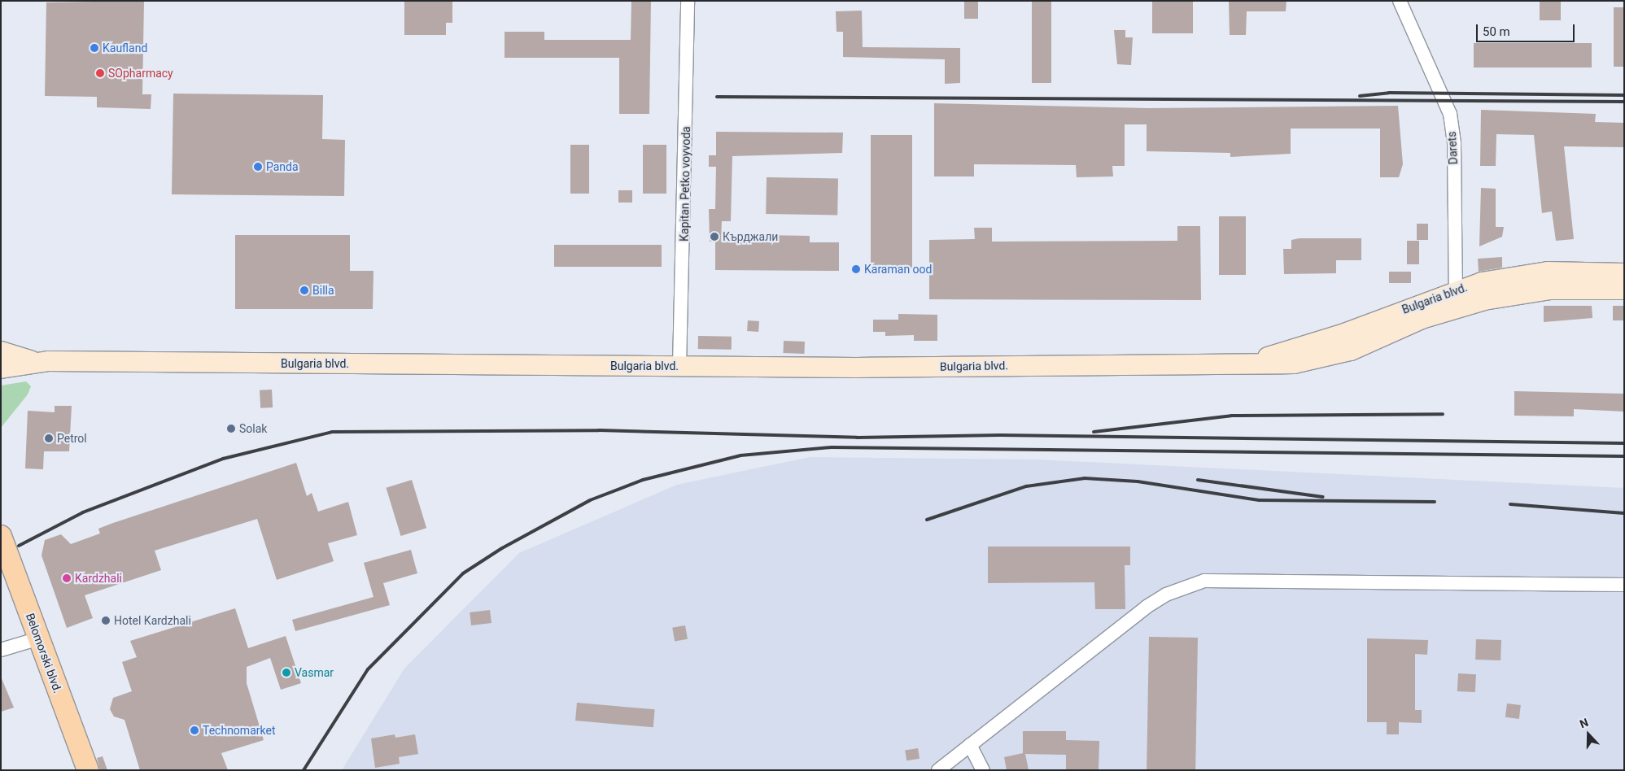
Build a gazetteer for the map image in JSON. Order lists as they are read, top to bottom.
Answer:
{
  "streets": {
    "main road": ["Belomorski blvd."],
    "street": ["Darets", "Kapitan Petko voyvoda", "Bulgaria blvd."]
  },
  "crossings": [
    ["Darets", "Bulgaria blvd."],
    ["Kapitan Petko voyvoda", "Bulgaria blvd."]
  ],
  "places": [
    "Kaufland",
    "SOpharmacy",
    "Panda",
    "Кърджали",
    "Karaman ood",
    "Billa",
    "Solak",
    "Petrol",
    "Kardzhali",
    "Hotel Kardzhali",
    "Vasmar",
    "Technomarket"
  ],
  "scale_bar": "50 m",
  "north": "top"
}
